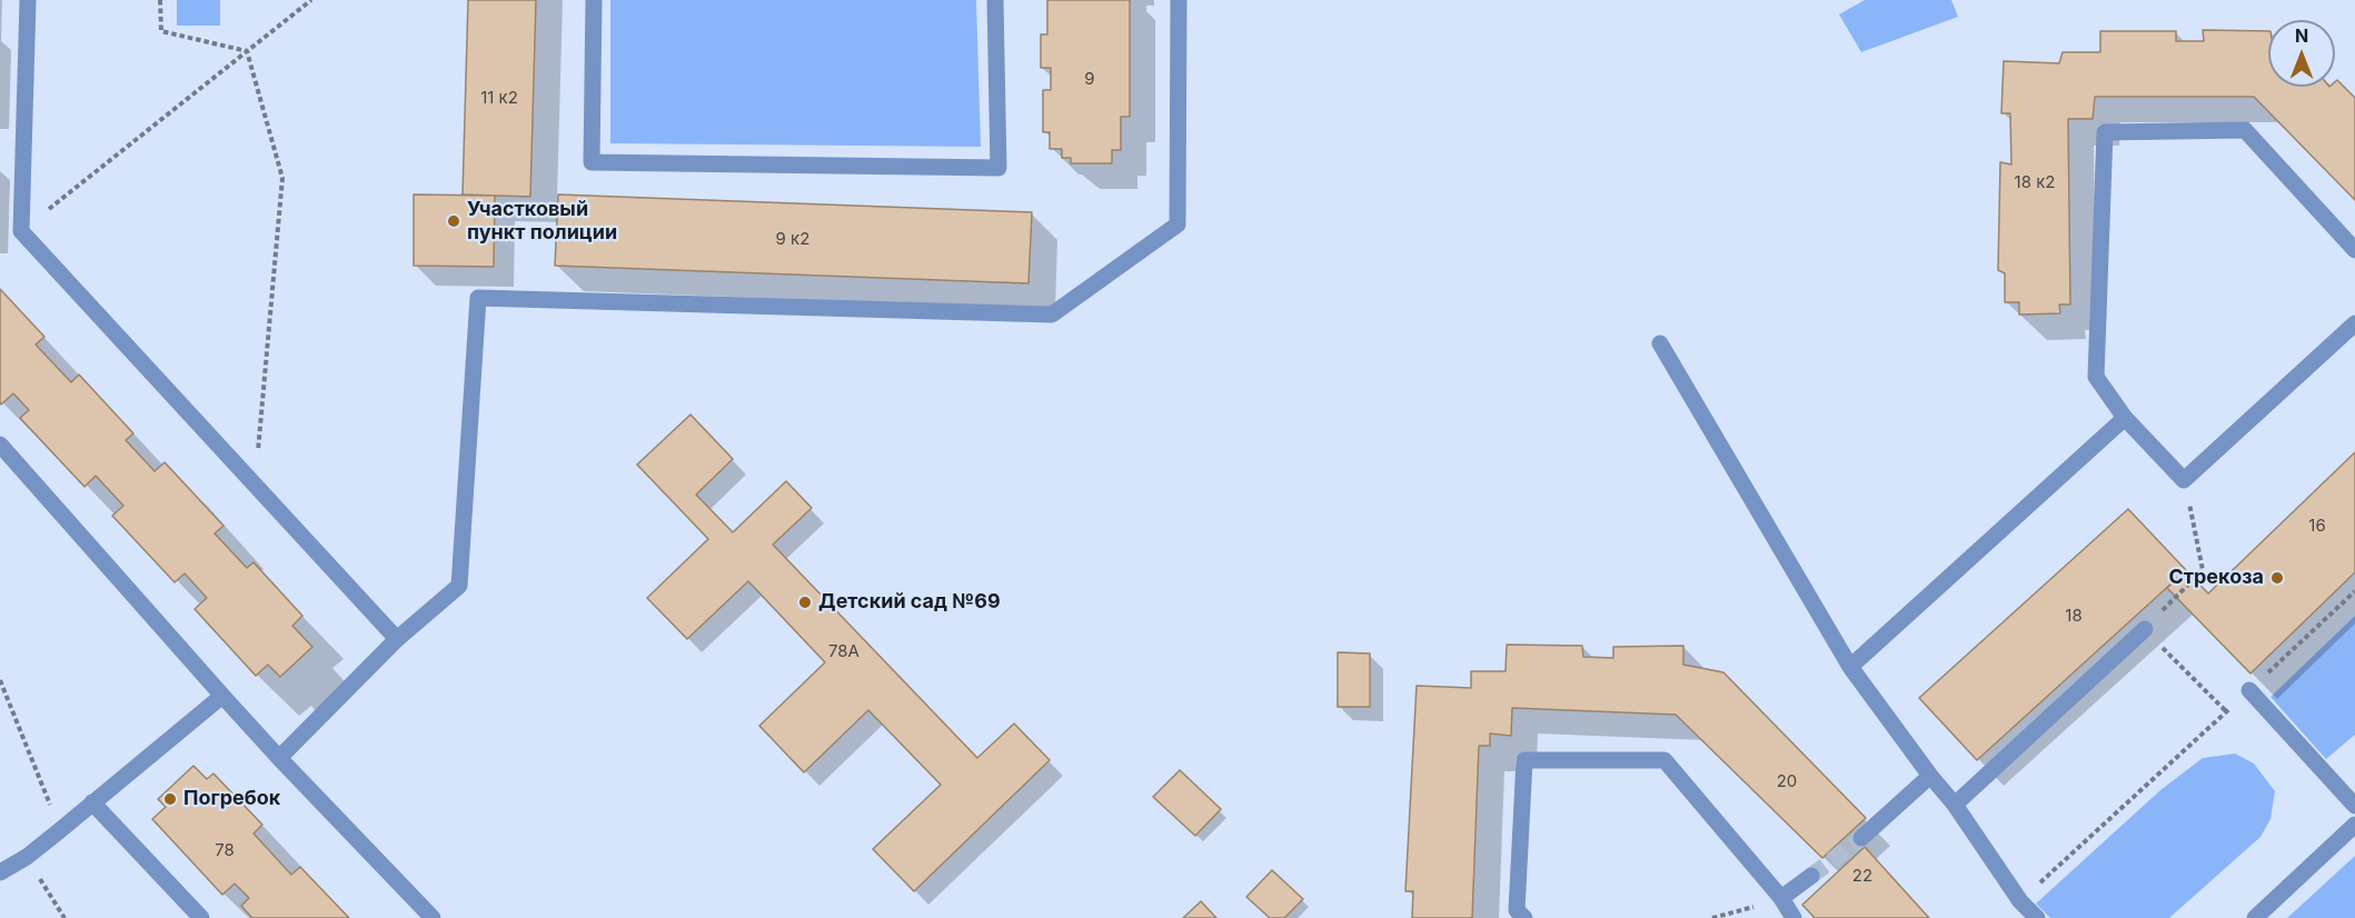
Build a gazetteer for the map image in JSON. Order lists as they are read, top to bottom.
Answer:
{
  "places": [
    "Участковый пункт полиции",
    "Стрекоза",
    "Детский сад №69",
    "Погребок"
  ],
  "house_numbers": [
    "9",
    "11 к2",
    "18 к2",
    "9 к2",
    "16",
    "18",
    "78А",
    "20",
    "78",
    "22"
  ],
  "north": "top"
}
